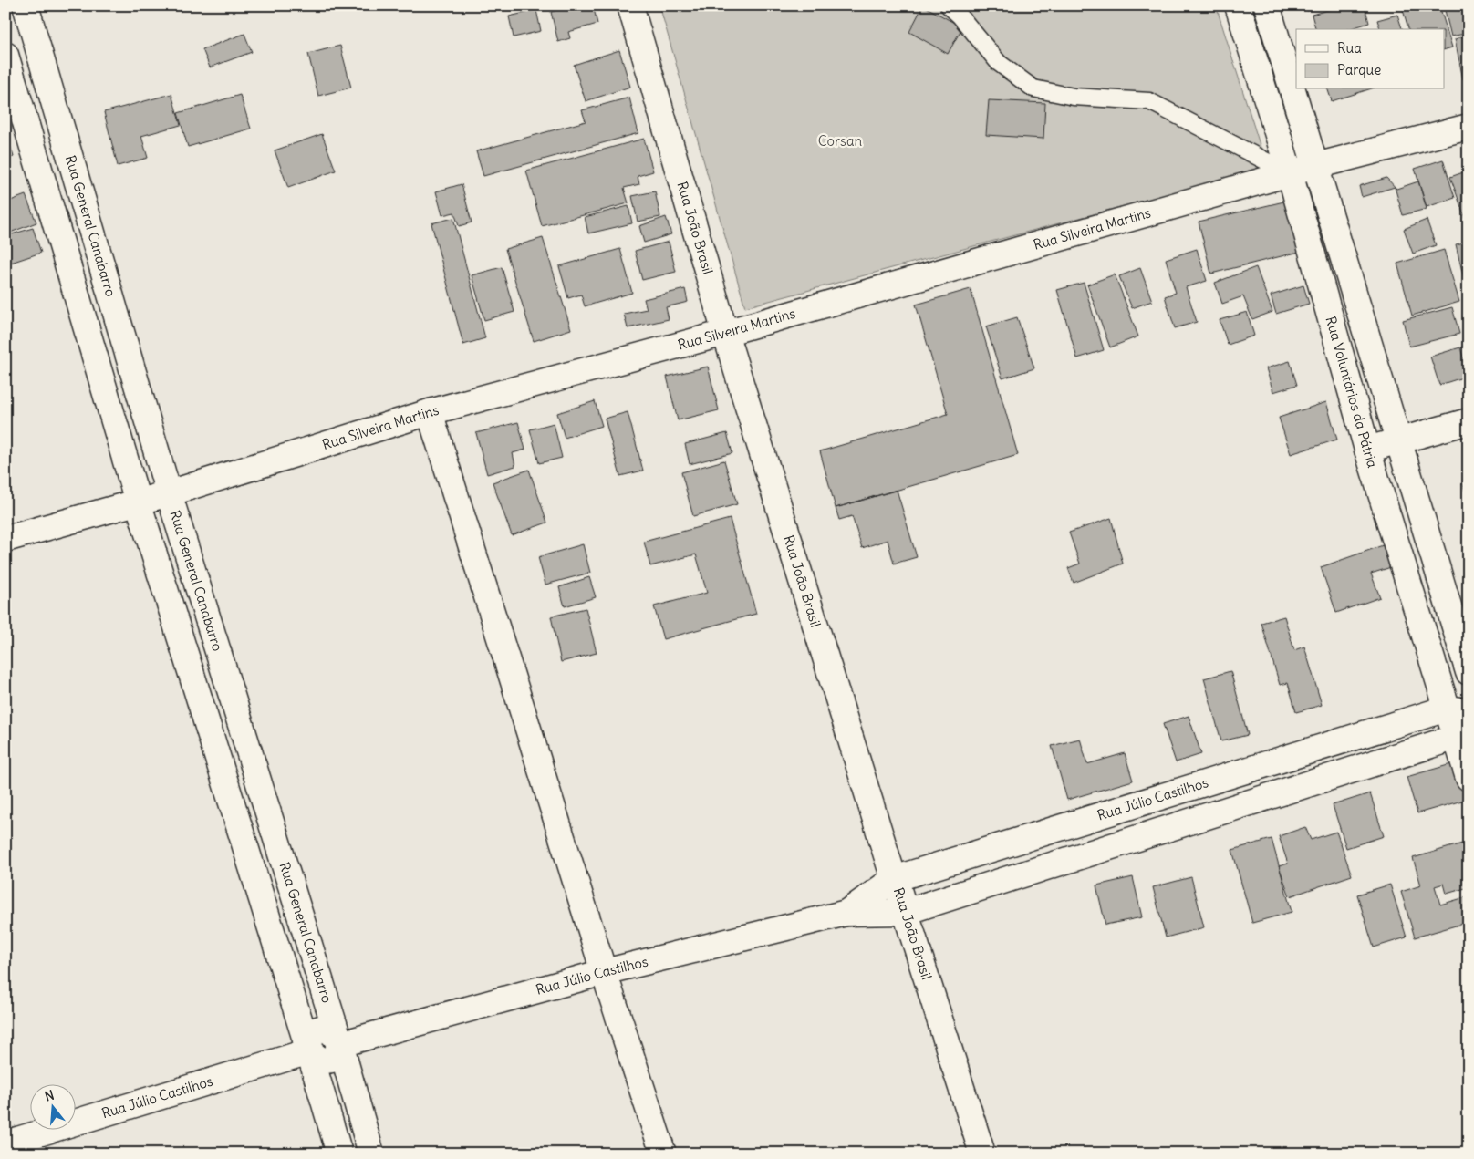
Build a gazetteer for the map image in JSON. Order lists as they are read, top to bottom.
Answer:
{
  "streets": {
    "street": [
      "Rua General Canabarro",
      "Rua João Brasil",
      "Rua Silveira Martins",
      "Rua Voluntários da Pátria",
      "Rua Júlio Castilhos"
    ]
  },
  "crossings": [
    ["Rua General Canabarro", "Rua Silveira Martins"],
    ["Rua General Canabarro", "Rua Júlio Castilhos"],
    ["Rua João Brasil", "Rua Silveira Martins"],
    ["Rua João Brasil", "Rua Júlio Castilhos"],
    ["Rua Silveira Martins", "Rua Voluntários da Pátria"],
    ["Rua Voluntários da Pátria", "Rua Júlio Castilhos"]
  ],
  "parks": ["Corsan"],
  "legend": ["Rua", "Parque"],
  "north": "top"
}
